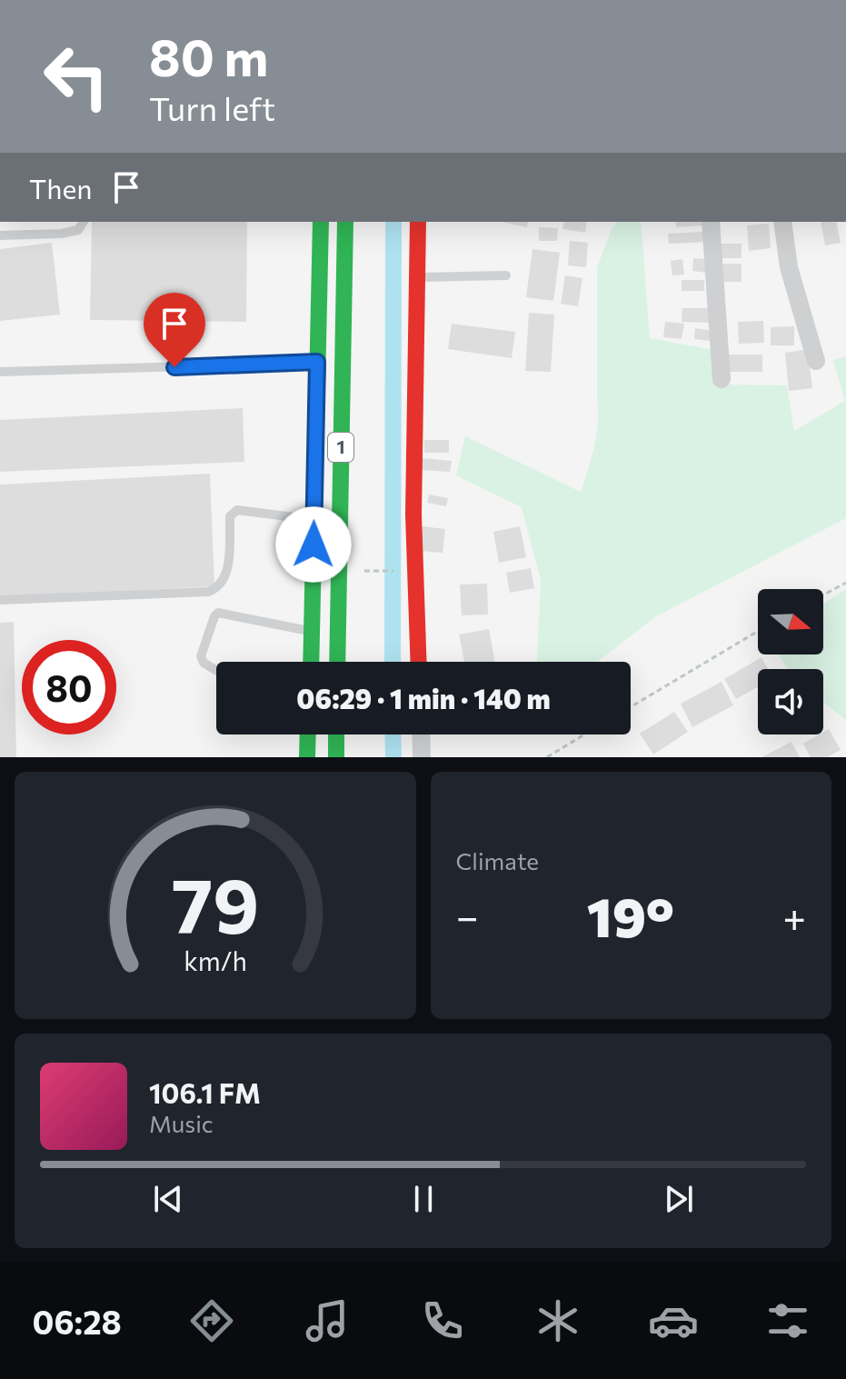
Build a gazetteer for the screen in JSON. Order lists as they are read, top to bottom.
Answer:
{
  "streets": {
    "main road": ["1"]
  },
  "north": "right",
  "page": {
    "turn": ["80 m", "Turn left"],
    "then": "Then",
    "limit": "80",
    "trip": "06:29 · 1 min · 140 m",
    "tile": "Climate",
    "heat": ["−", "19°", "+"],
    "song": ["106.1 FM", "Music"],
    "tabs": "06:28",
    "gauge": ["79", "km/h"]
  }
}
